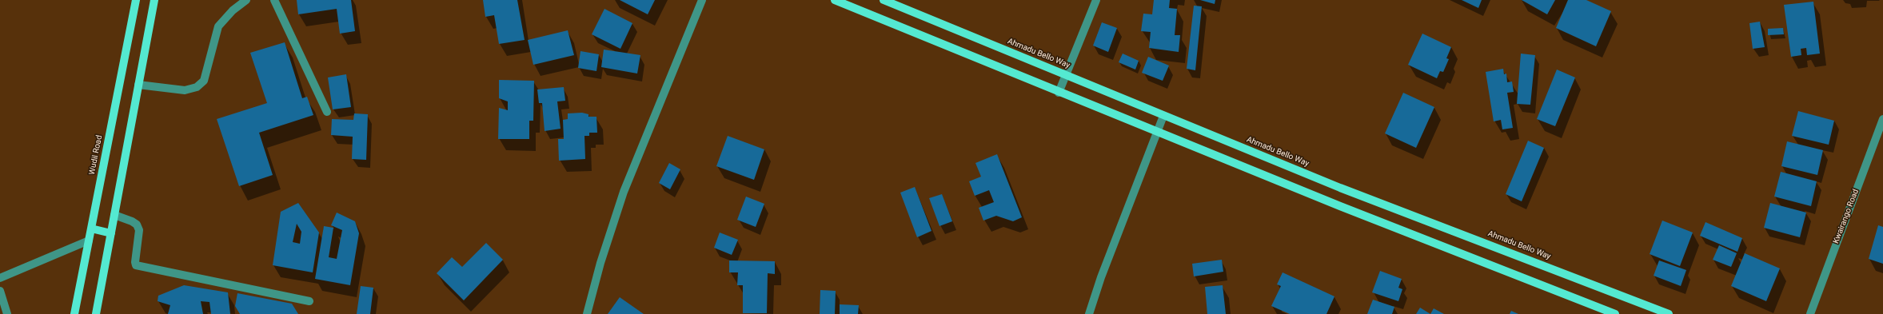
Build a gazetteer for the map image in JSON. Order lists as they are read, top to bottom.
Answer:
{
  "streets": {
    "main road": ["Ahmadu Bello Way", "Wudil Road"],
    "street": ["Kwairango Road"]
  }
}
